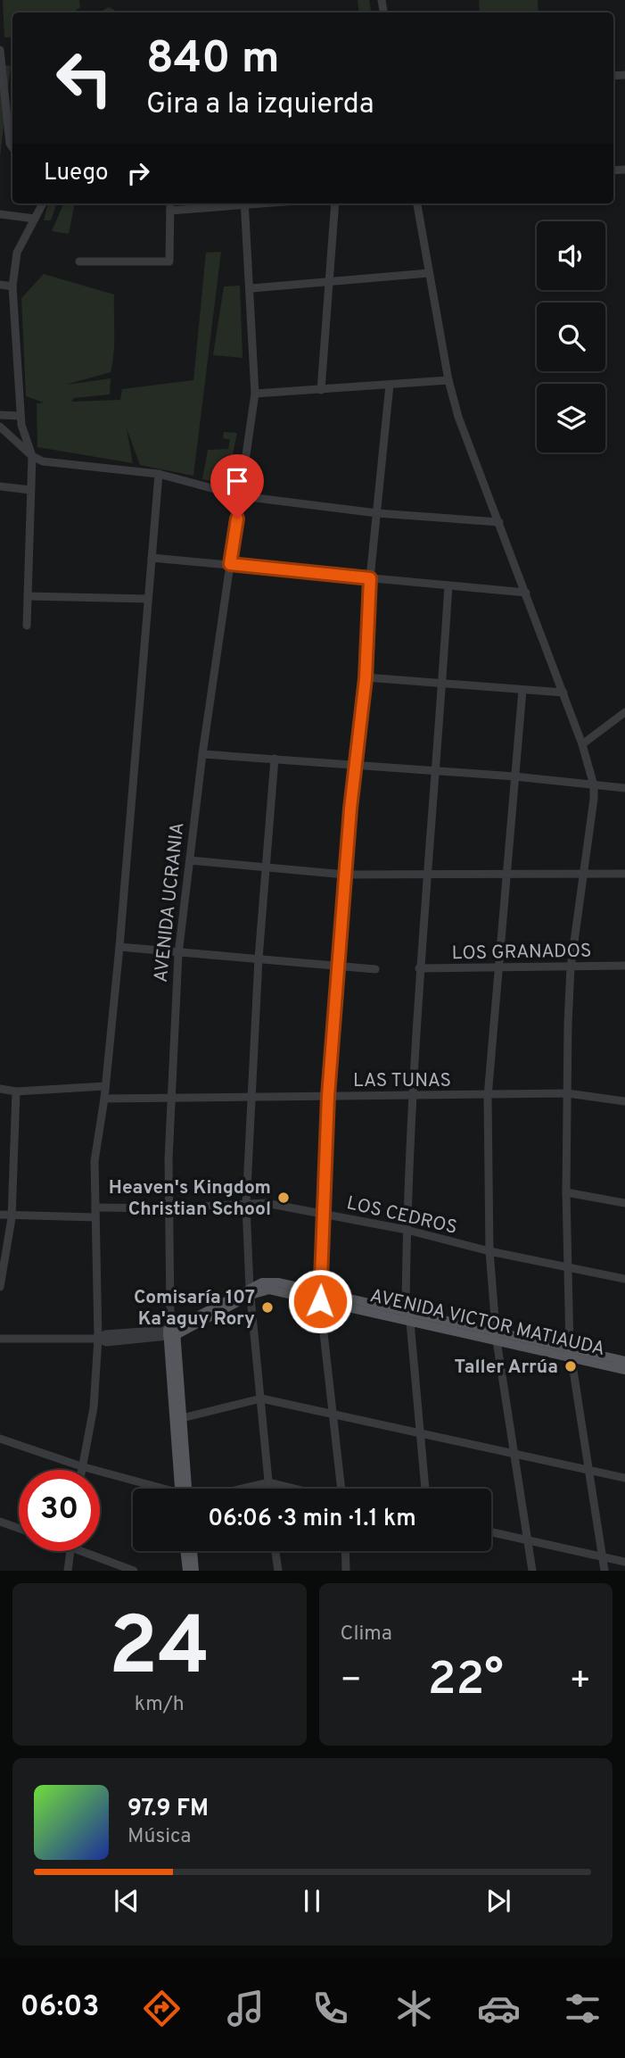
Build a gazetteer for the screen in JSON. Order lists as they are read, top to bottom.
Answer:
{
  "streets": {
    "main road": ["AVENIDA UCRANIA", "AVENIDA VICTOR MATIAUDA"],
    "street": ["LOS GRANADOS", "LAS TUNAS", "LOS CEDROS"]
  },
  "crossings": [
    ["AVENIDA UCRANIA", "LAS TUNAS"],
    ["AVENIDA UCRANIA", "LOS CEDROS"],
    ["AVENIDA UCRANIA", "AVENIDA VICTOR MATIAUDA"]
  ],
  "places": ["Heaven's Kingdom Christian School", "Comisaría 107 Ka'aguy Rory", "Taller Arrúa"],
  "page": {
    "turn": ["840 m", "Gira a la izquierda"],
    "then": "Luego",
    "limit": "30",
    "trip": "06:06 · 3 min · 1.1 km",
    "tile": [
      ["24", "km/h"],
      "Clima"
    ],
    "heat": ["−", "22°", "+"],
    "song": ["97.9 FM", "Música"],
    "tabs": "06:03"
  }
}
